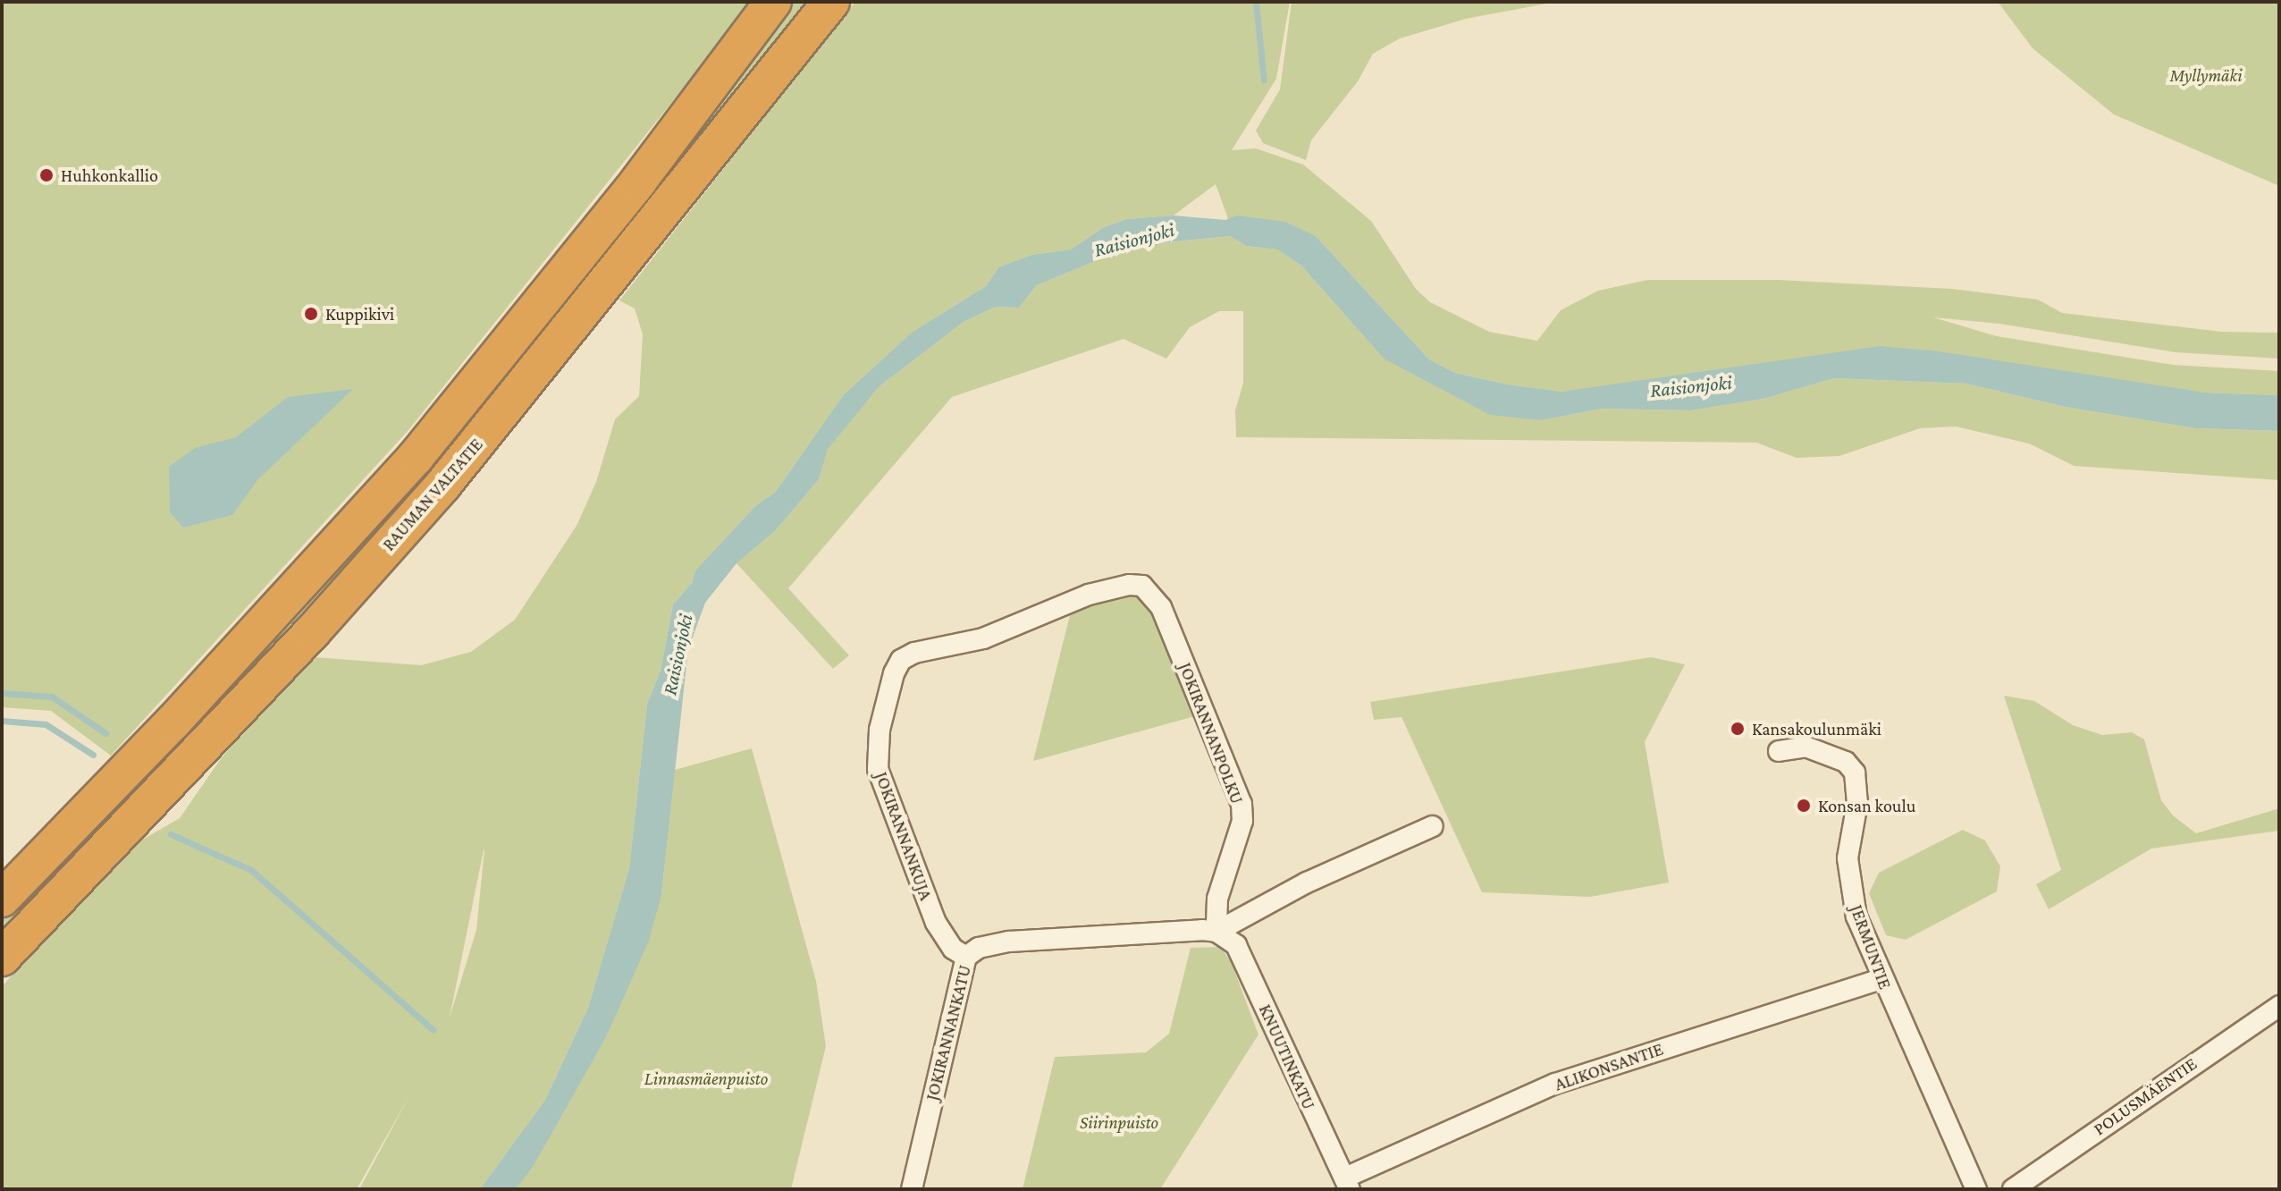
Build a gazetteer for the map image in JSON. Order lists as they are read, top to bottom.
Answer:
{
  "streets": {
    "highway": ["RAUMAN VALTATIE"],
    "street": [
      "JOKIRANNANPOLKU",
      "JOKIRANNANKUJA",
      "JERMUNTIE",
      "JOKIRANNANKATU",
      "KNUUTINKATU",
      "ALIKONSANTIE",
      "POLUSMÄENTIE"
    ]
  },
  "crossings": [
    ["JOKIRANNANPOLKU", "JOKIRANNANKUJA"],
    ["JOKIRANNANPOLKU", "JOKIRANNANKATU"],
    ["JOKIRANNANPOLKU", "KNUUTINKATU"],
    ["JOKIRANNANKUJA", "JOKIRANNANKATU"],
    ["JERMUNTIE", "ALIKONSANTIE"],
    ["JOKIRANNANKATU", "KNUUTINKATU"],
    ["KNUUTINKATU", "ALIKONSANTIE"]
  ],
  "water": ["Raisionjoki"],
  "parks": ["Myllymäki", "Linnasmäenpuisto", "Siirinpuisto"],
  "places": [
    "Huhkonkallio",
    "Kuppikivi",
    "Kansakoulunmäki",
    "Konsan koulu"
  ]
}
